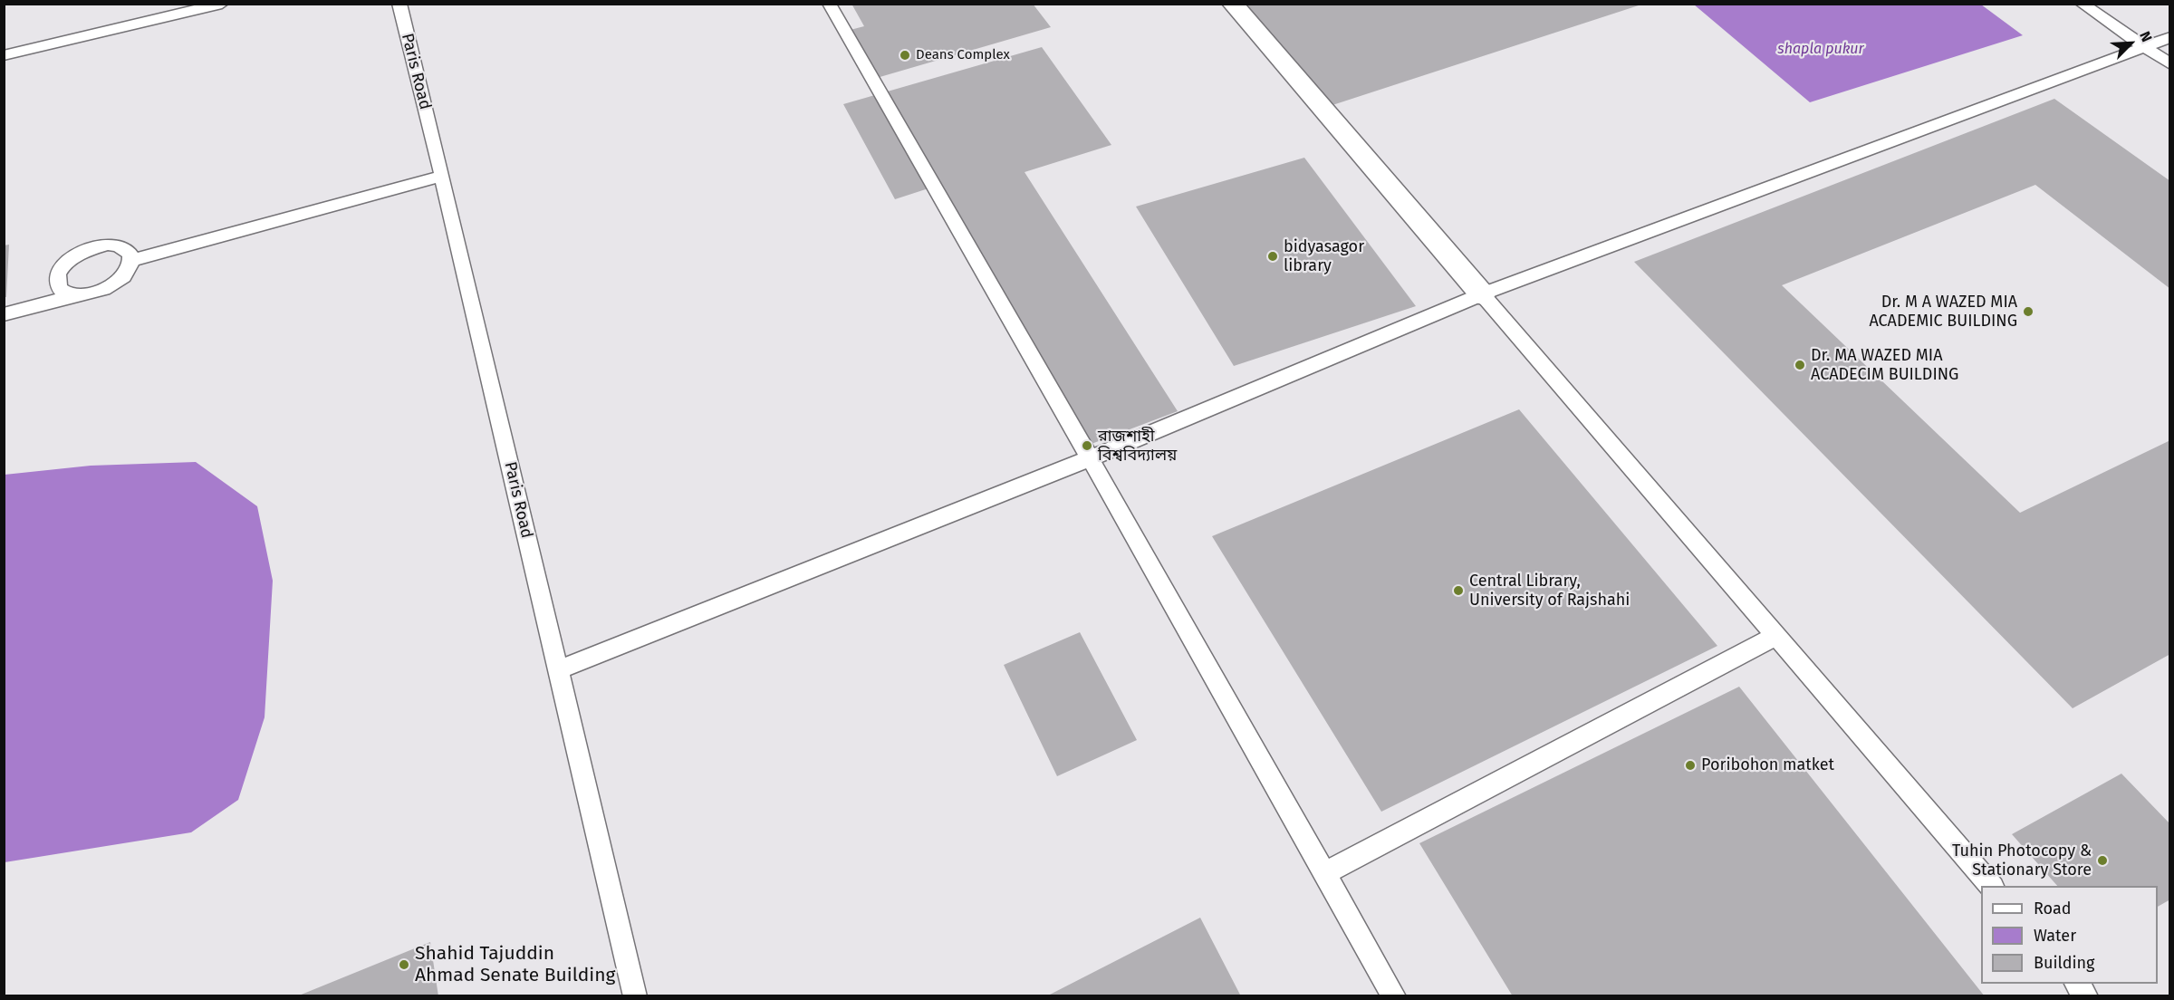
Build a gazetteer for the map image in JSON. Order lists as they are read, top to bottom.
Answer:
{
  "streets": {
    "lane": ["Paris Road"]
  },
  "water": ["shapla pukur"],
  "places": [
    "Deans Complex",
    "bidyasagor library",
    "Dr. M A WAZED MIA ACADEMIC BUILDING",
    "Dr. MA WAZED MIA ACADECIM BUILDING",
    "রাজশাহী বিশ্ববিদ্যালয়",
    "Central Library, University of Rajshahi",
    "Poribohon matket",
    "Tuhin Photocopy & Stationary Store",
    "Shahid Tajuddin Ahmad Senate Building"
  ],
  "legend": ["Road", "Water", "Building"],
  "north": "top right"
}
